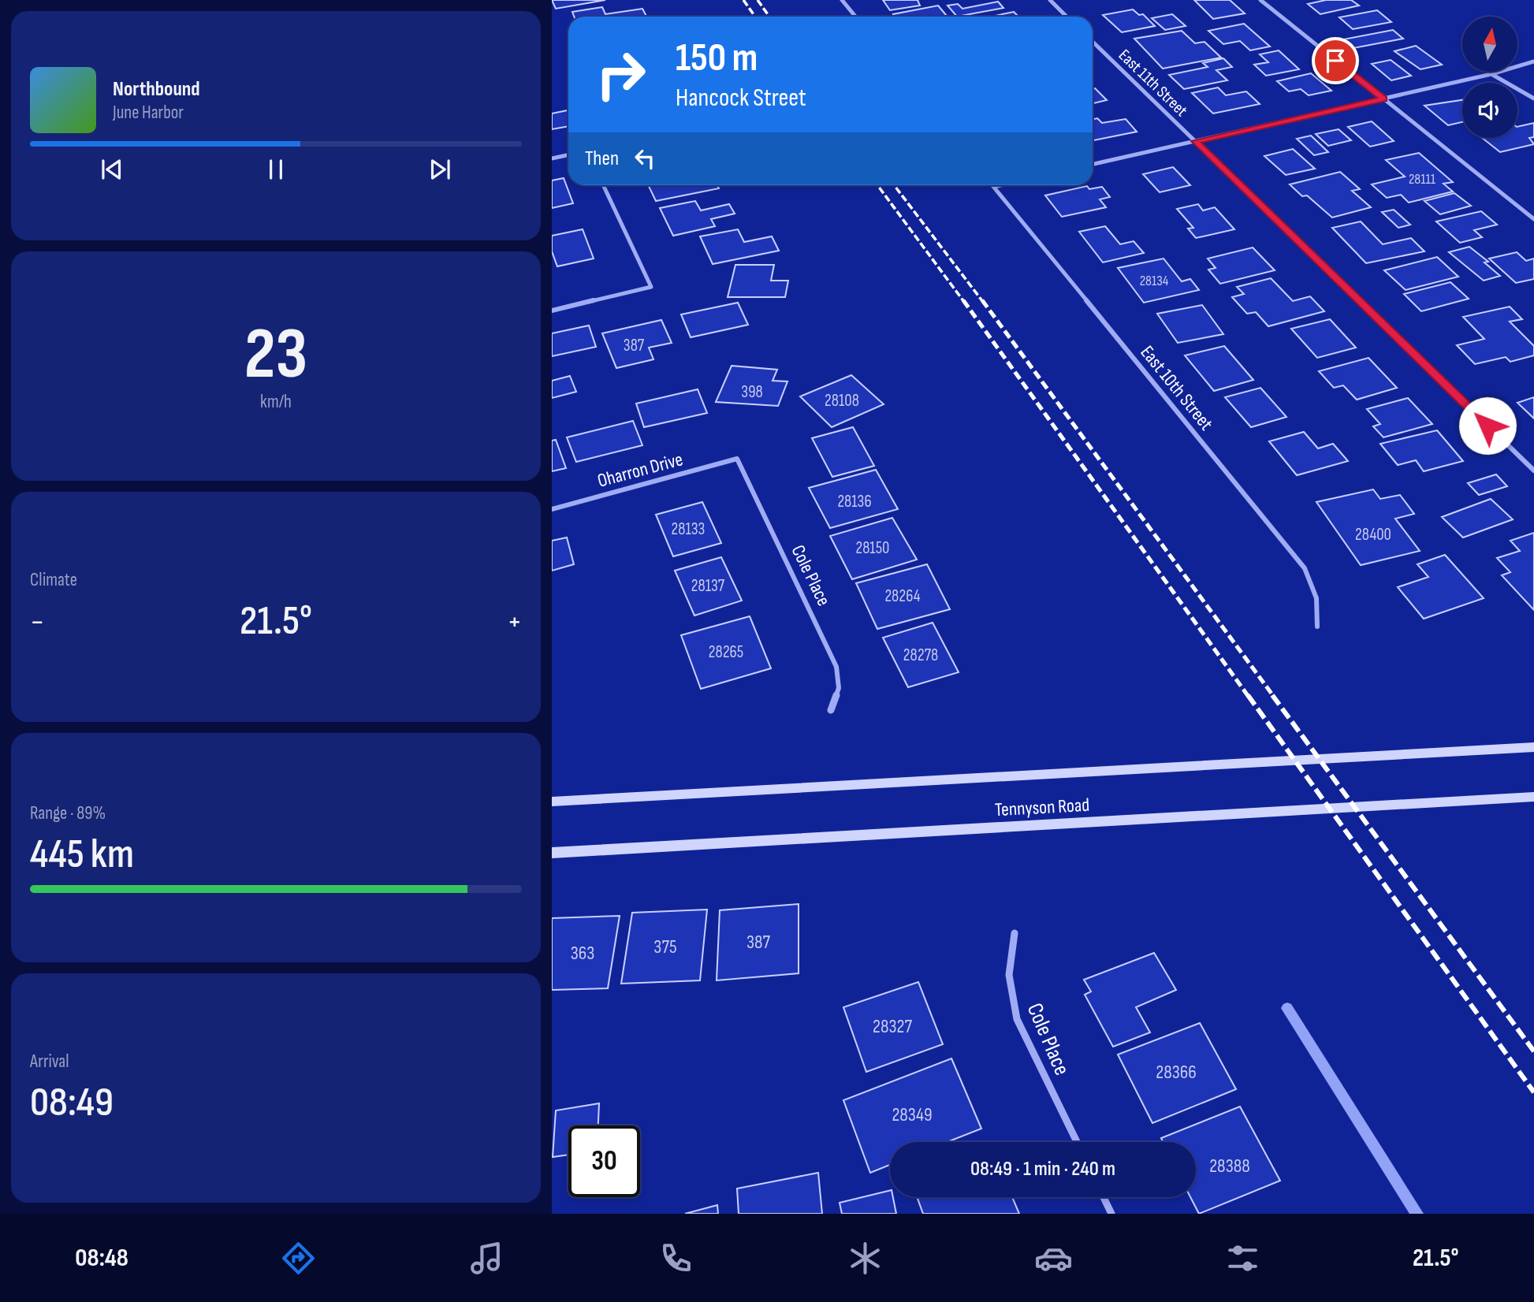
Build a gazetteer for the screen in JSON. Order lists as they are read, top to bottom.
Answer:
{
  "streets": {
    "main road": ["Tennyson Road"],
    "street": [
      "East 11th Street",
      "East 10th Street",
      "Oharron Drive",
      "Cole Place"
    ]
  },
  "crossings": [
    ["Oharron Drive", "Cole Place"]
  ],
  "house_numbers": [
    "28111",
    "28134",
    "387",
    "398",
    "28108",
    "28136",
    "28133",
    "28400",
    "28150",
    "28137",
    "28264",
    "28265",
    "28278",
    "387",
    "375",
    "363",
    "28327",
    "28366",
    "28349",
    "28388"
  ],
  "north": "top",
  "page": {
    "turn": ["150 m", "Hancock Street"],
    "song": ["Northbound", "June Harbor"],
    "then": "Then",
    "tile": [
      ["23", "km/h"],
      "Climate",
      ["Range · 89%", "445 km"],
      ["Arrival", "08:49"]
    ],
    "heat": ["−", "21.5°", "+"],
    "limit": "30",
    "trip": "08:49 · 1 min · 240 m",
    "tabs": ["08:48", "21.5°"]
  }
}
